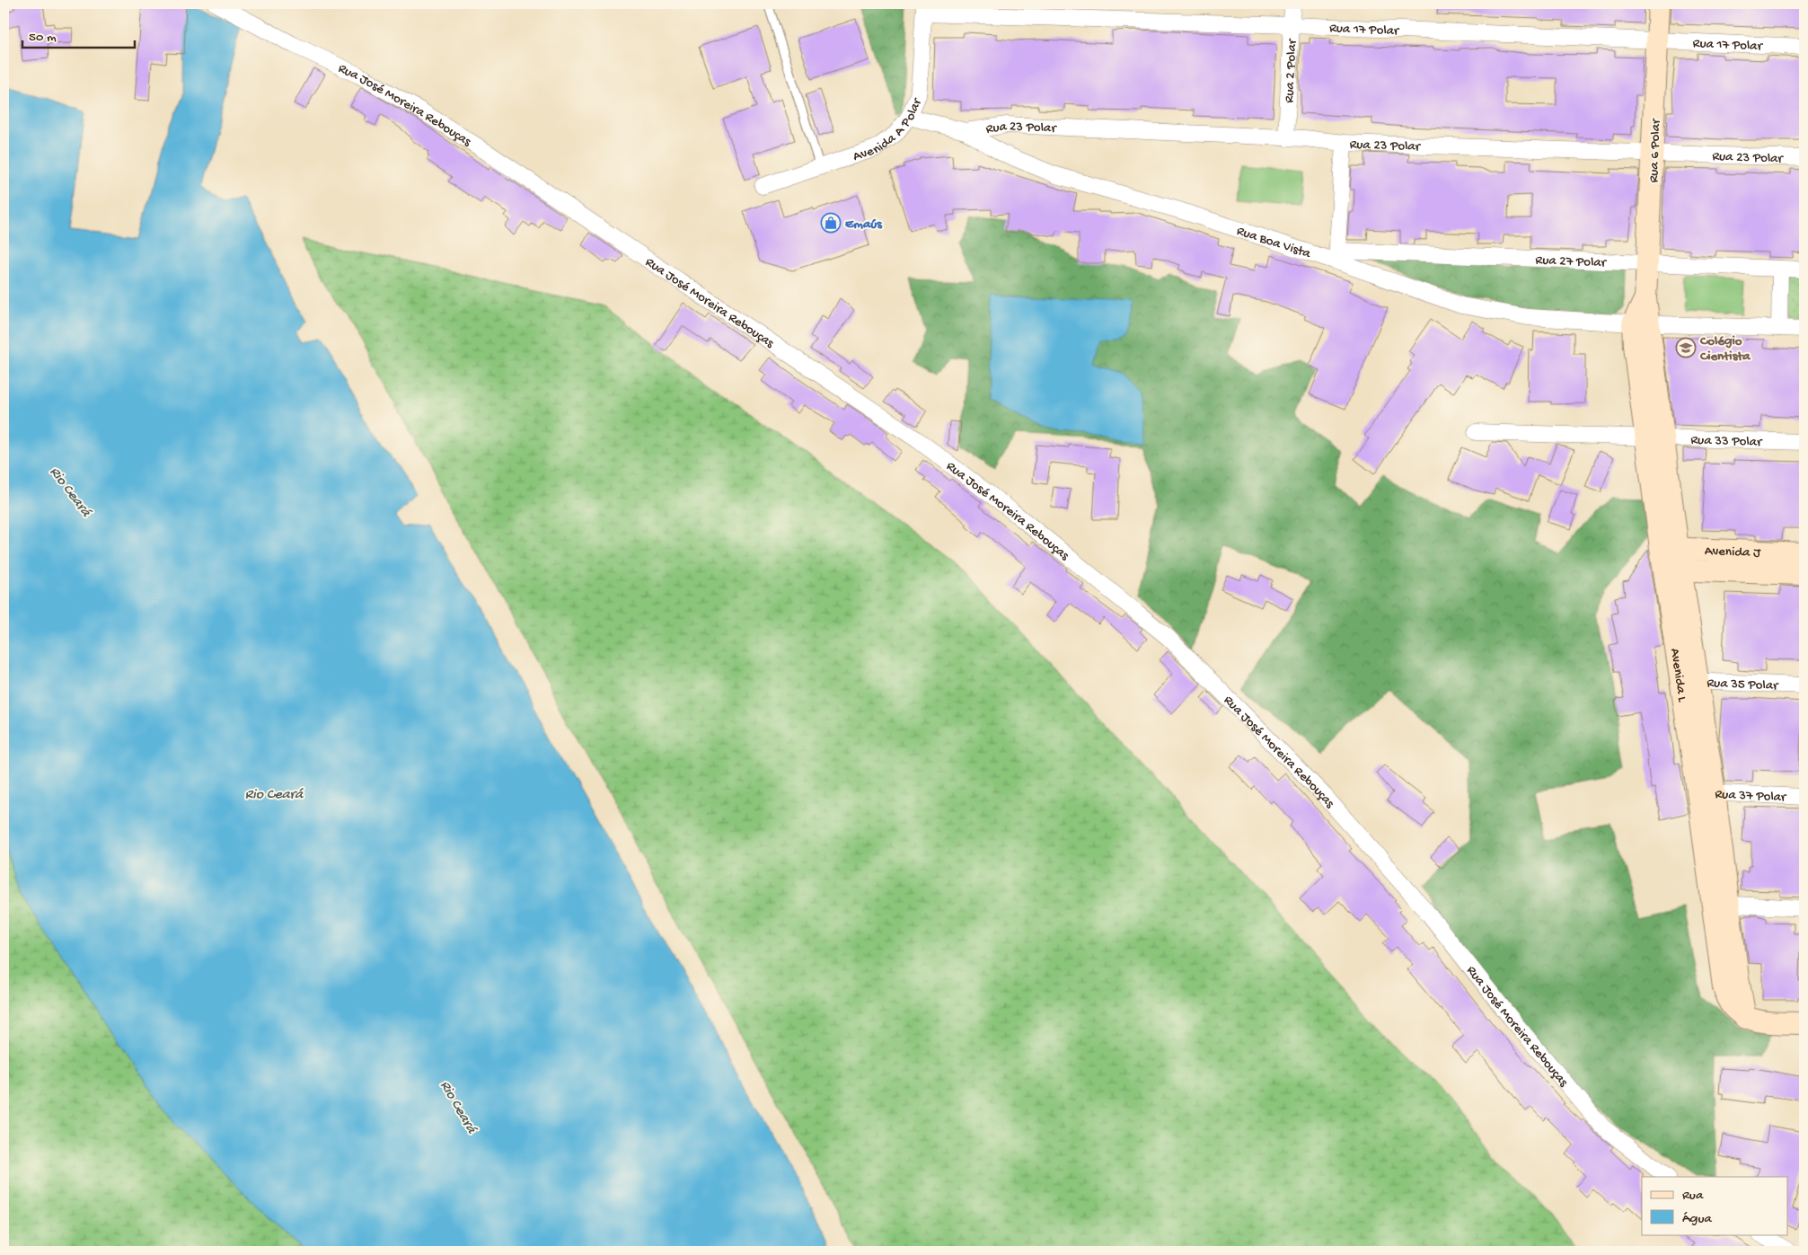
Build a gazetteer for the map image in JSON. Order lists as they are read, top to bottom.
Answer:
{
  "streets": {
    "street": [
      "Rua 17 Polar",
      "Rua 2 Polar",
      "Rua José Moreira Rebouças",
      "Avenida A Polar",
      "Rua 23 Polar",
      "Rua 6 Polar",
      "Rua Boa Vista",
      "Rua 27 Polar",
      "Rua 33 Polar",
      "Avenida J",
      "Avenida L",
      "Rua 35 Polar",
      "Rua 37 Polar"
    ]
  },
  "crossings": [
    ["Rua 17 Polar", "Rua 2 Polar"],
    ["Rua 17 Polar", "Avenida A Polar"],
    ["Rua 17 Polar", "Rua 6 Polar"],
    ["Rua 2 Polar", "Rua 23 Polar"],
    ["Avenida A Polar", "Rua Boa Vista"],
    ["Rua 23 Polar", "Rua 6 Polar"],
    ["Rua 23 Polar", "Rua Boa Vista"],
    ["Rua 6 Polar", "Rua Boa Vista"],
    ["Rua 6 Polar", "Rua 27 Polar"],
    ["Rua 6 Polar", "Avenida L"],
    ["Rua Boa Vista", "Rua 27 Polar"],
    ["Rua Boa Vista", "Avenida L"],
    ["Rua 33 Polar", "Avenida L"],
    ["Avenida J", "Avenida L"],
    ["Avenida L", "Rua 35 Polar"],
    ["Avenida L", "Rua 37 Polar"]
  ],
  "water": ["Rio Ceará"],
  "places": {
    "shop": ["Emaús"],
    "school or university": ["Colégio Cientista"]
  },
  "legend": ["Rua", "Água"],
  "scale_bar": "50 m"
}
